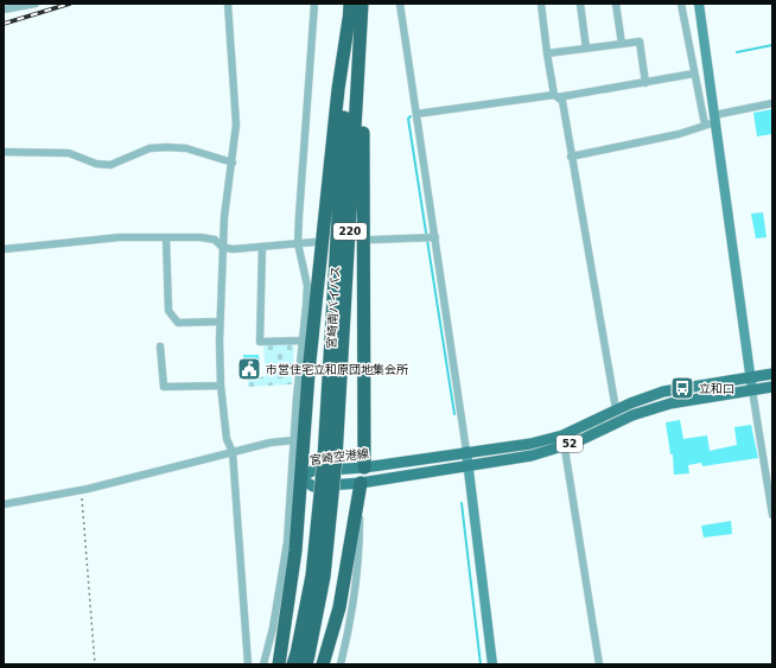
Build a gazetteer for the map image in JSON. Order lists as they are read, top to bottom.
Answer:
{
  "streets": {
    "highway": ["220", "宮崎南バイパス"],
    "main road": ["52", "宮崎空港線"]
  },
  "crossings": [
    ["220", "宮崎南バイパス"],
    ["220", "宮崎空港線"]
  ],
  "places": {
    "public building": ["市営住宅立和原団地集会所"],
    "bus stop": ["立和口"]
  }
}
